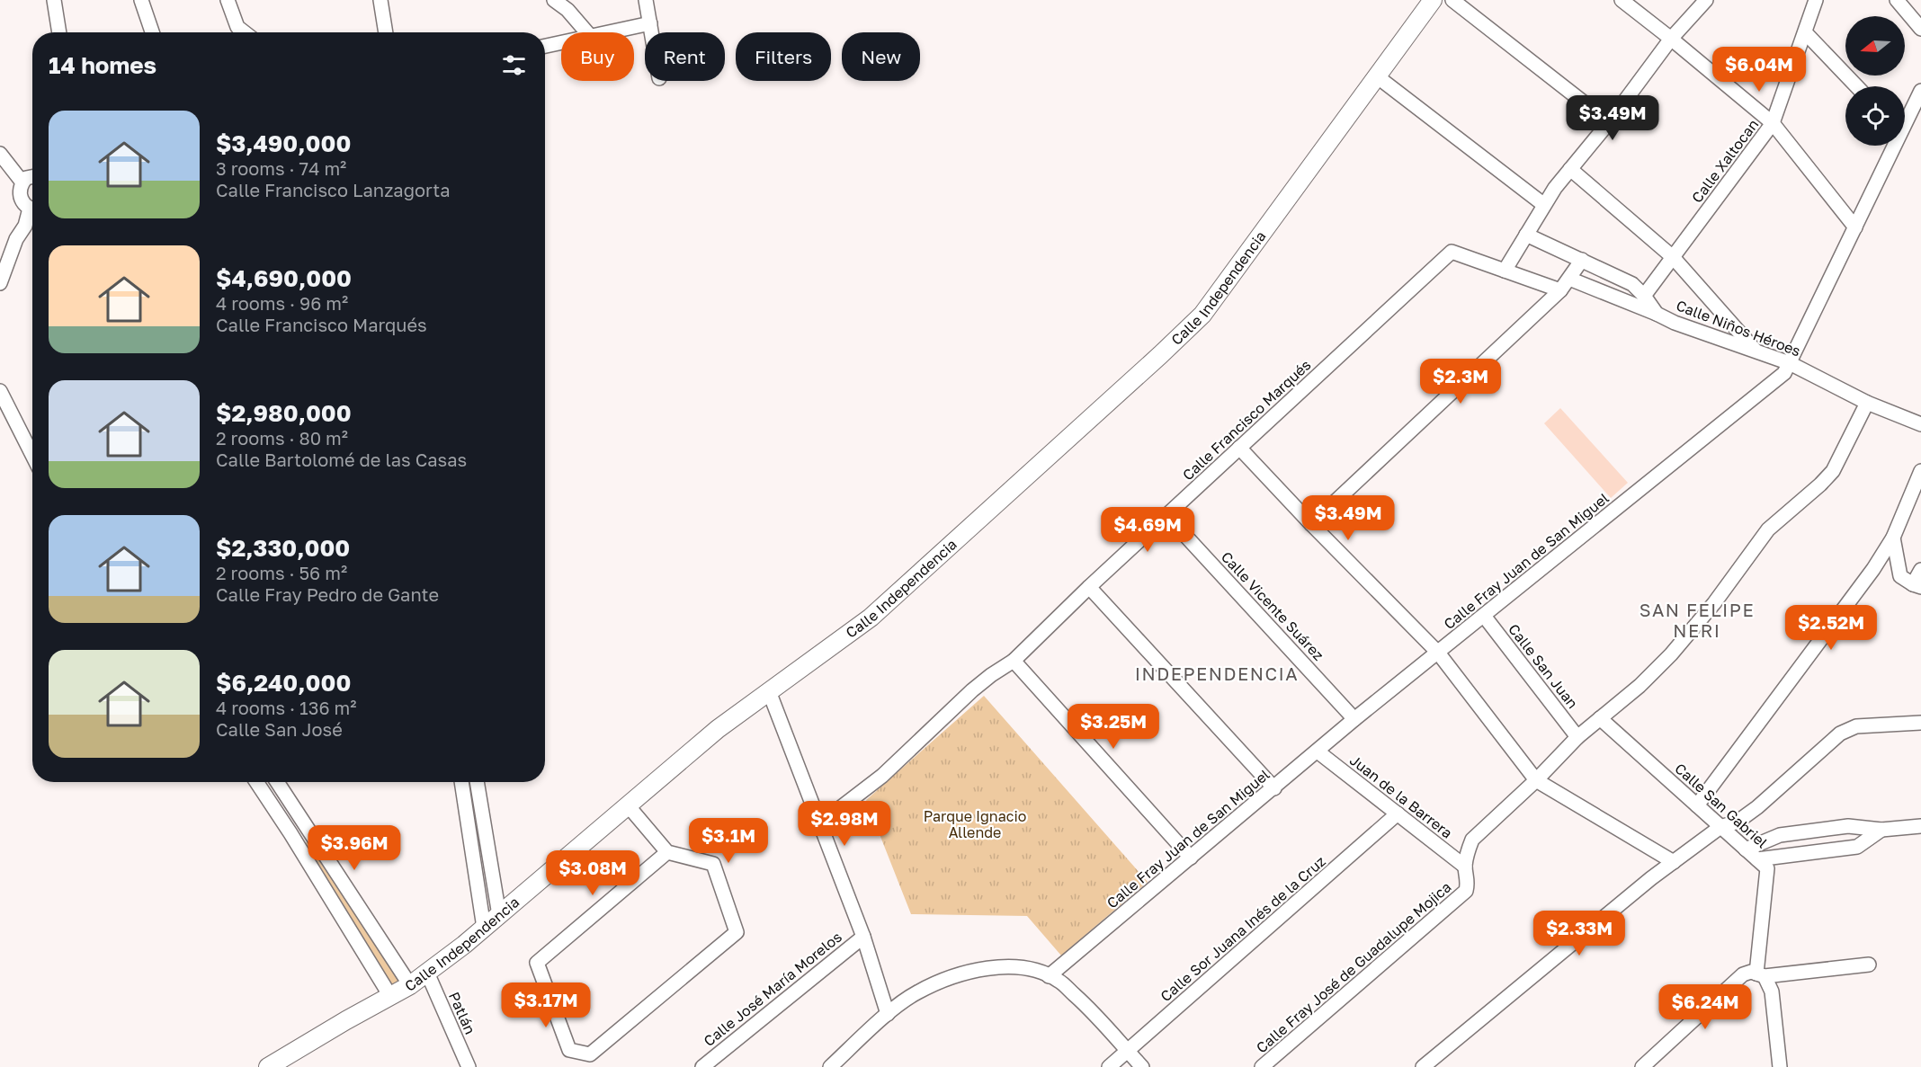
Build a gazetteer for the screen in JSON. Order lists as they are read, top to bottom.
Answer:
{
  "streets": {
    "street": [
      "Calle Xaltocan",
      "Calle Independencia",
      "Calle Niños Héroes",
      "Calle Francisco Marqués",
      "Calle Fray Juan de San Miguel",
      "Calle Vicente Suárez",
      "Calle San Juan",
      "Juan de la Barrera",
      "Calle San Gabriel",
      "Calle Sor Juana Inés de la Cruz",
      "Calle Fray José de Guadalupe Mojica",
      "Calle José María Morelos",
      "Patlán"
    ]
  },
  "crossings": [
    ["Calle Xaltocan", "Calle Niños Héroes"],
    ["Calle Independencia", "Patlán"],
    ["Calle Niños Héroes", "Calle Fray Juan de San Miguel"],
    ["Calle Niños Héroes", "Calle Fray José de Guadalupe Mojica"],
    ["Calle Francisco Marqués", "Calle Vicente Suárez"],
    ["Calle Fray Juan de San Miguel", "Calle Vicente Suárez"],
    ["Calle Fray Juan de San Miguel", "Calle San Juan"],
    ["Calle Fray Juan de San Miguel", "Juan de la Barrera"],
    ["Calle San Juan", "Calle Fray José de Guadalupe Mojica"],
    ["Juan de la Barrera", "Calle Sor Juana Inés de la Cruz"],
    ["Juan de la Barrera", "Calle Fray José de Guadalupe Mojica"],
    ["Calle San Gabriel", "Calle Fray José de Guadalupe Mojica"]
  ],
  "districts": ["SAN FELIPE NERI", "INDEPENDENCIA"],
  "parks": ["Parque Ignacio Allende"],
  "north": "left",
  "page": {
    "chip": [
      "Buy",
      "Rent",
      "Filters",
      "New"
    ],
    "heading": "14 homes",
    "price": [
      "$6.04M",
      "$3.49M",
      "$2.3M",
      "$3.49M",
      "$4.69M",
      "$2.52M",
      "$3.25M",
      "$2.98M",
      "$3.1M",
      "$3.96M",
      "$3.08M",
      "$2.33M",
      "$3.17M",
      "$6.24M"
    ],
    "list": [
      {
        "name": "$3,490,000",
        "note": "3 rooms · 74 m² · Calle Francisco Lanzagorta"
      },
      {
        "name": "$4,690,000",
        "note": "4 rooms · 96 m² · Calle Francisco Marqués"
      },
      {
        "name": "$2,980,000",
        "note": "2 rooms · 80 m² · Calle Bartolomé de las Casas"
      },
      {
        "name": "$2,330,000",
        "note": "2 rooms · 56 m² · Calle Fray Pedro de Gante"
      },
      {
        "name": "$6,240,000",
        "note": "4 rooms · 136 m² · Calle San José"
      }
    ]
  }
}
